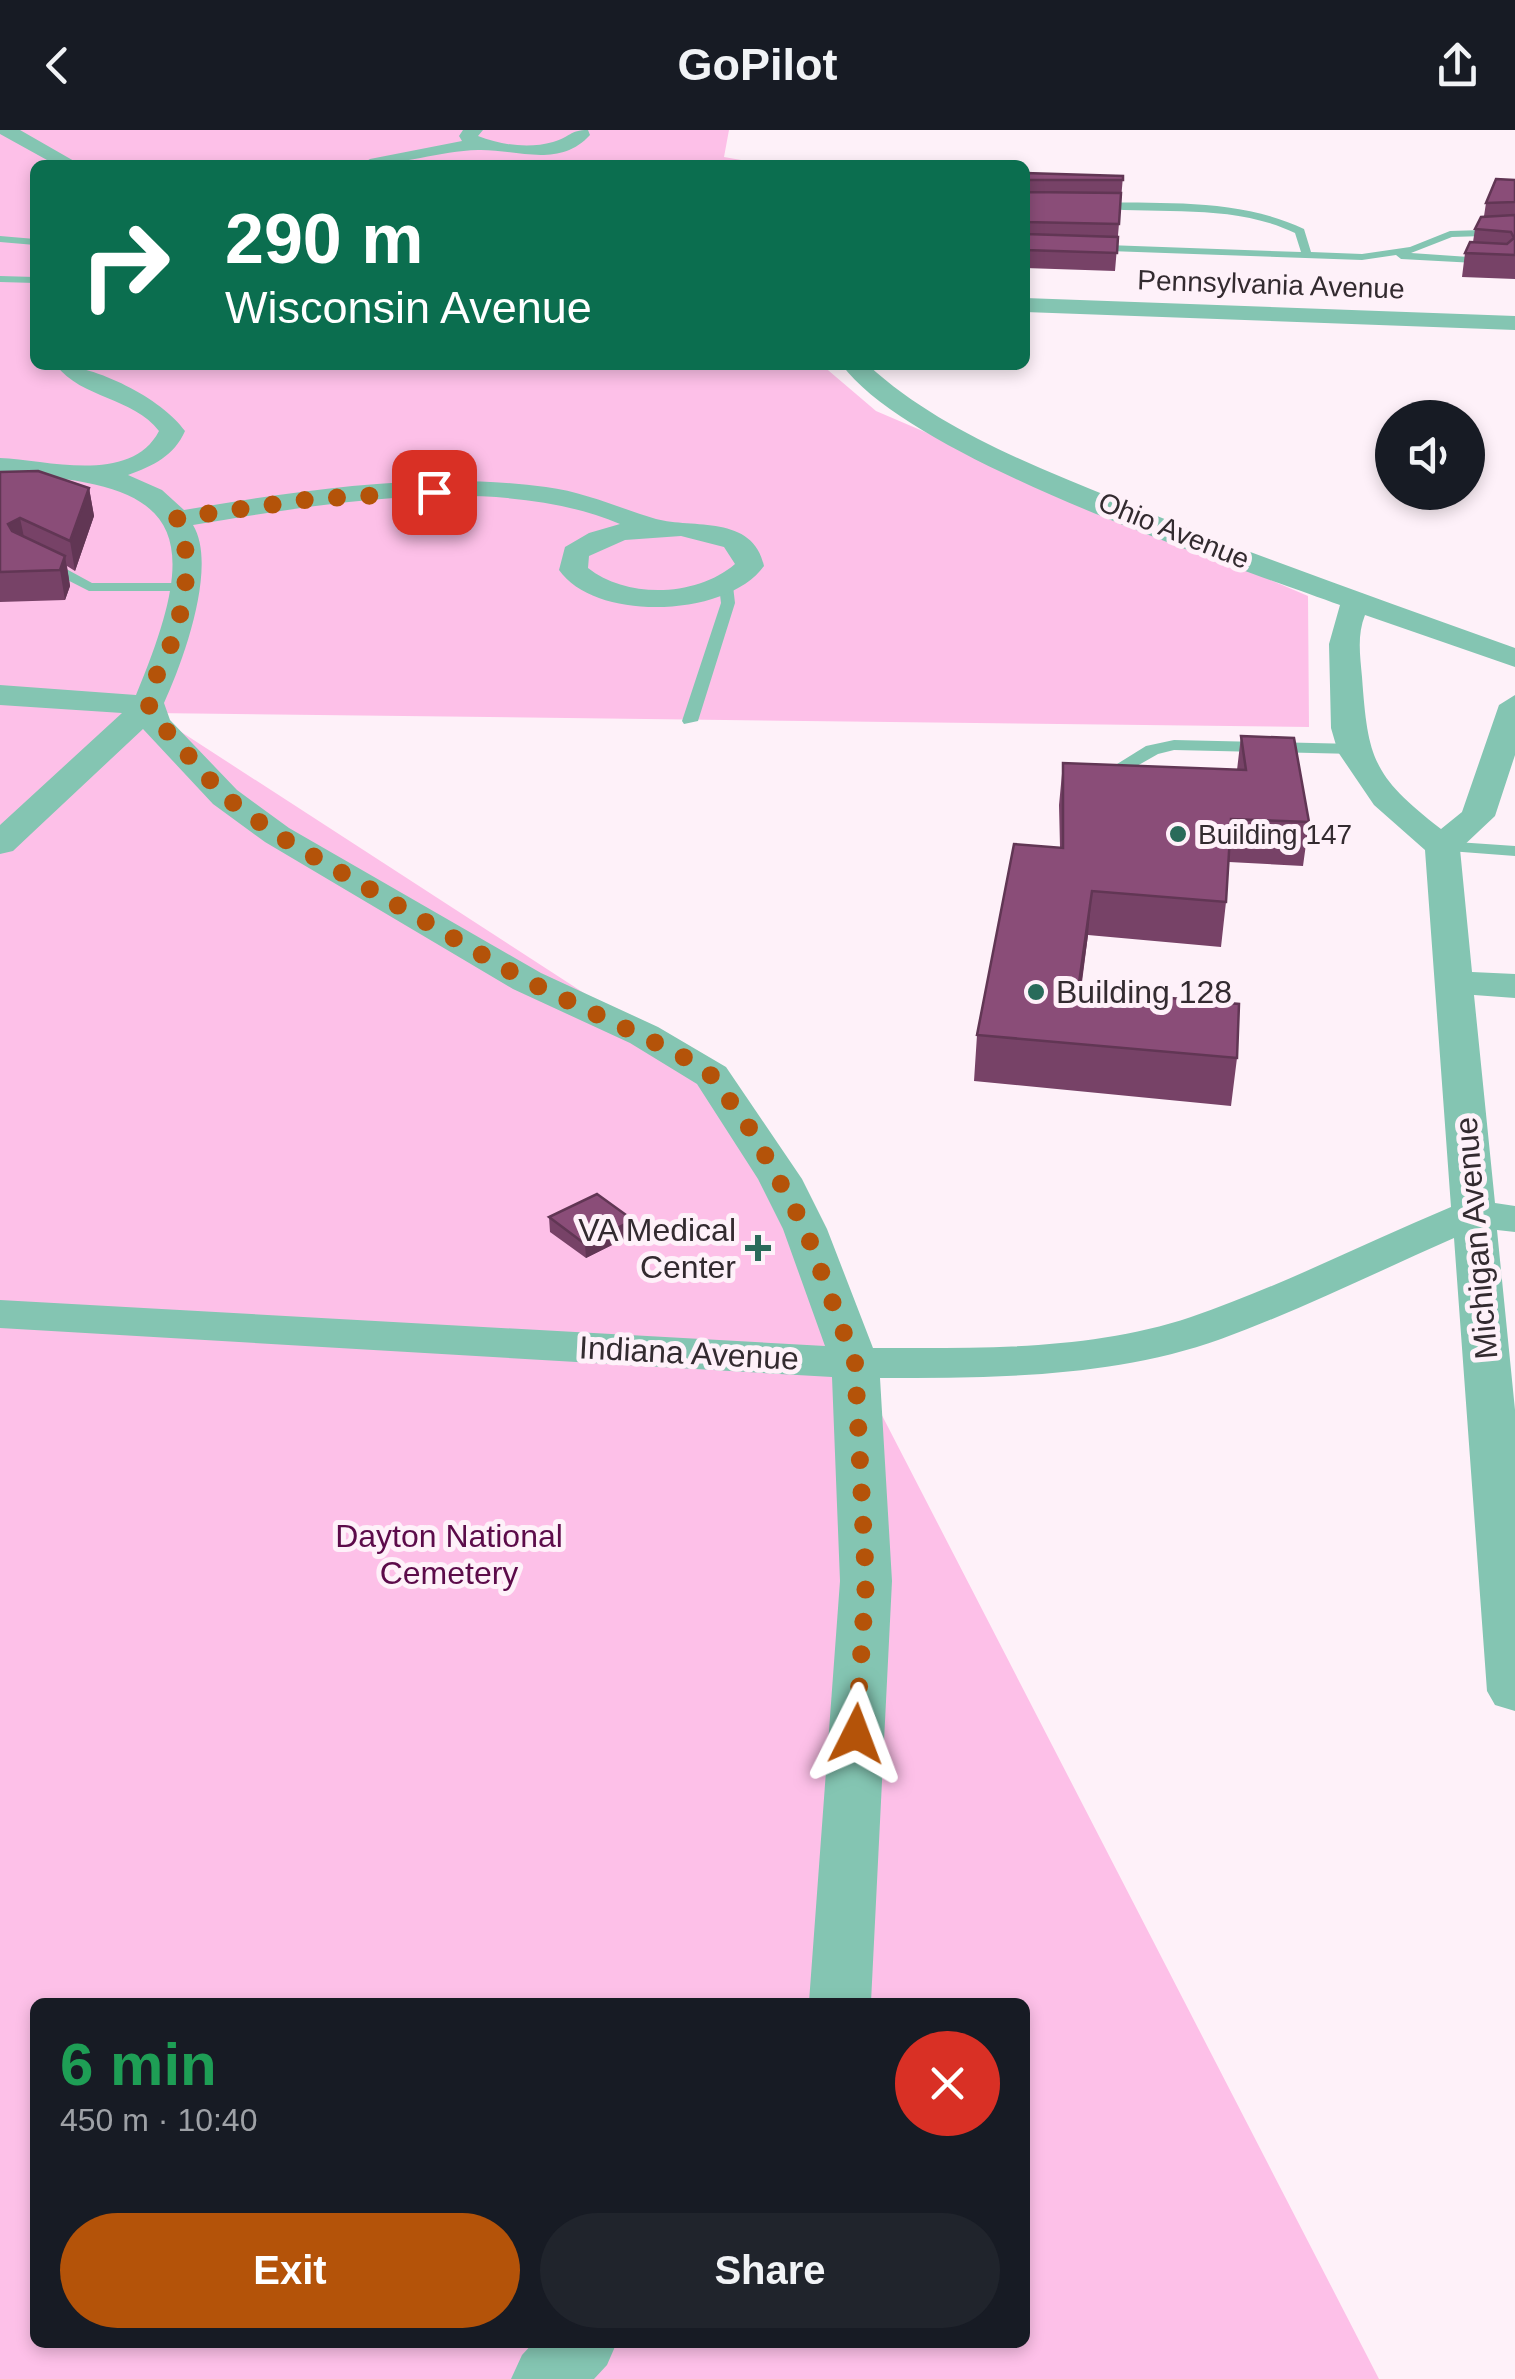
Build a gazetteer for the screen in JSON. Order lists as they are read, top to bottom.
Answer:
{
  "streets": {
    "street": [
      "Pennsylvania Avenue",
      "Ohio Avenue",
      "Michigan Avenue",
      "Indiana Avenue"
    ]
  },
  "crossings": [
    ["Michigan Avenue", "Indiana Avenue"]
  ],
  "parks": ["Dayton National Cemetery"],
  "places": {
    "other": ["Building 147", "Building 128"],
    "health": ["VA Medical Center"]
  },
  "page": {
    "header": "GoPilot",
    "turn": ["290 m", "Wisconsin Avenue"],
    "heading": ["6 min", "450 m · 10:40"],
    "buttons": ["Exit", "Share"]
  }
}
